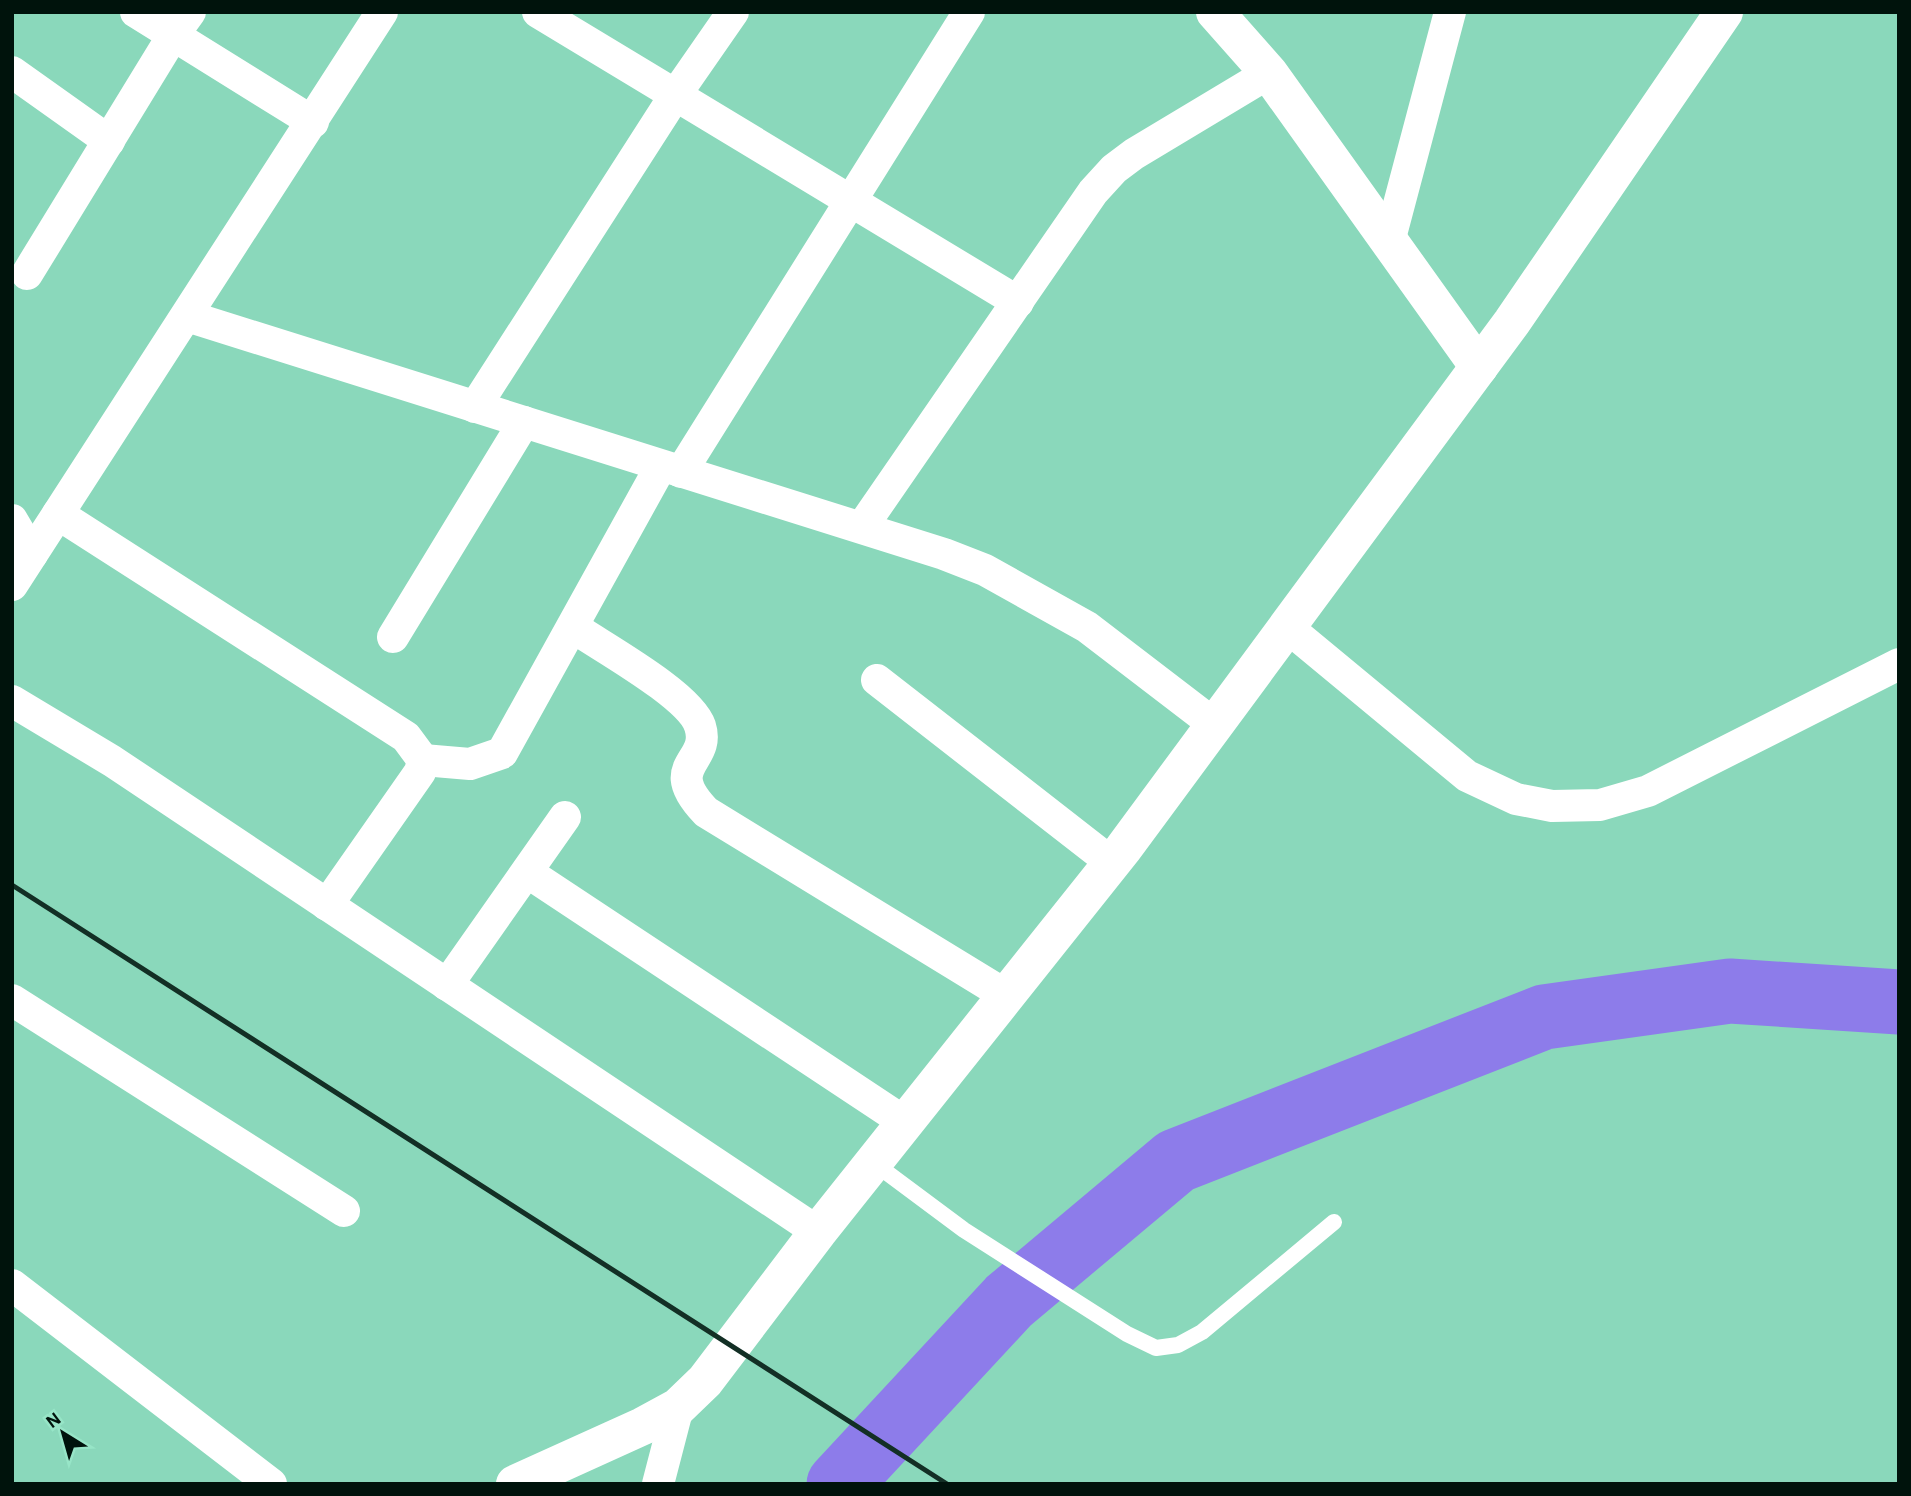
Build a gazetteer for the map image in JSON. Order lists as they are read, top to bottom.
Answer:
{
  "north": "top left"
}
